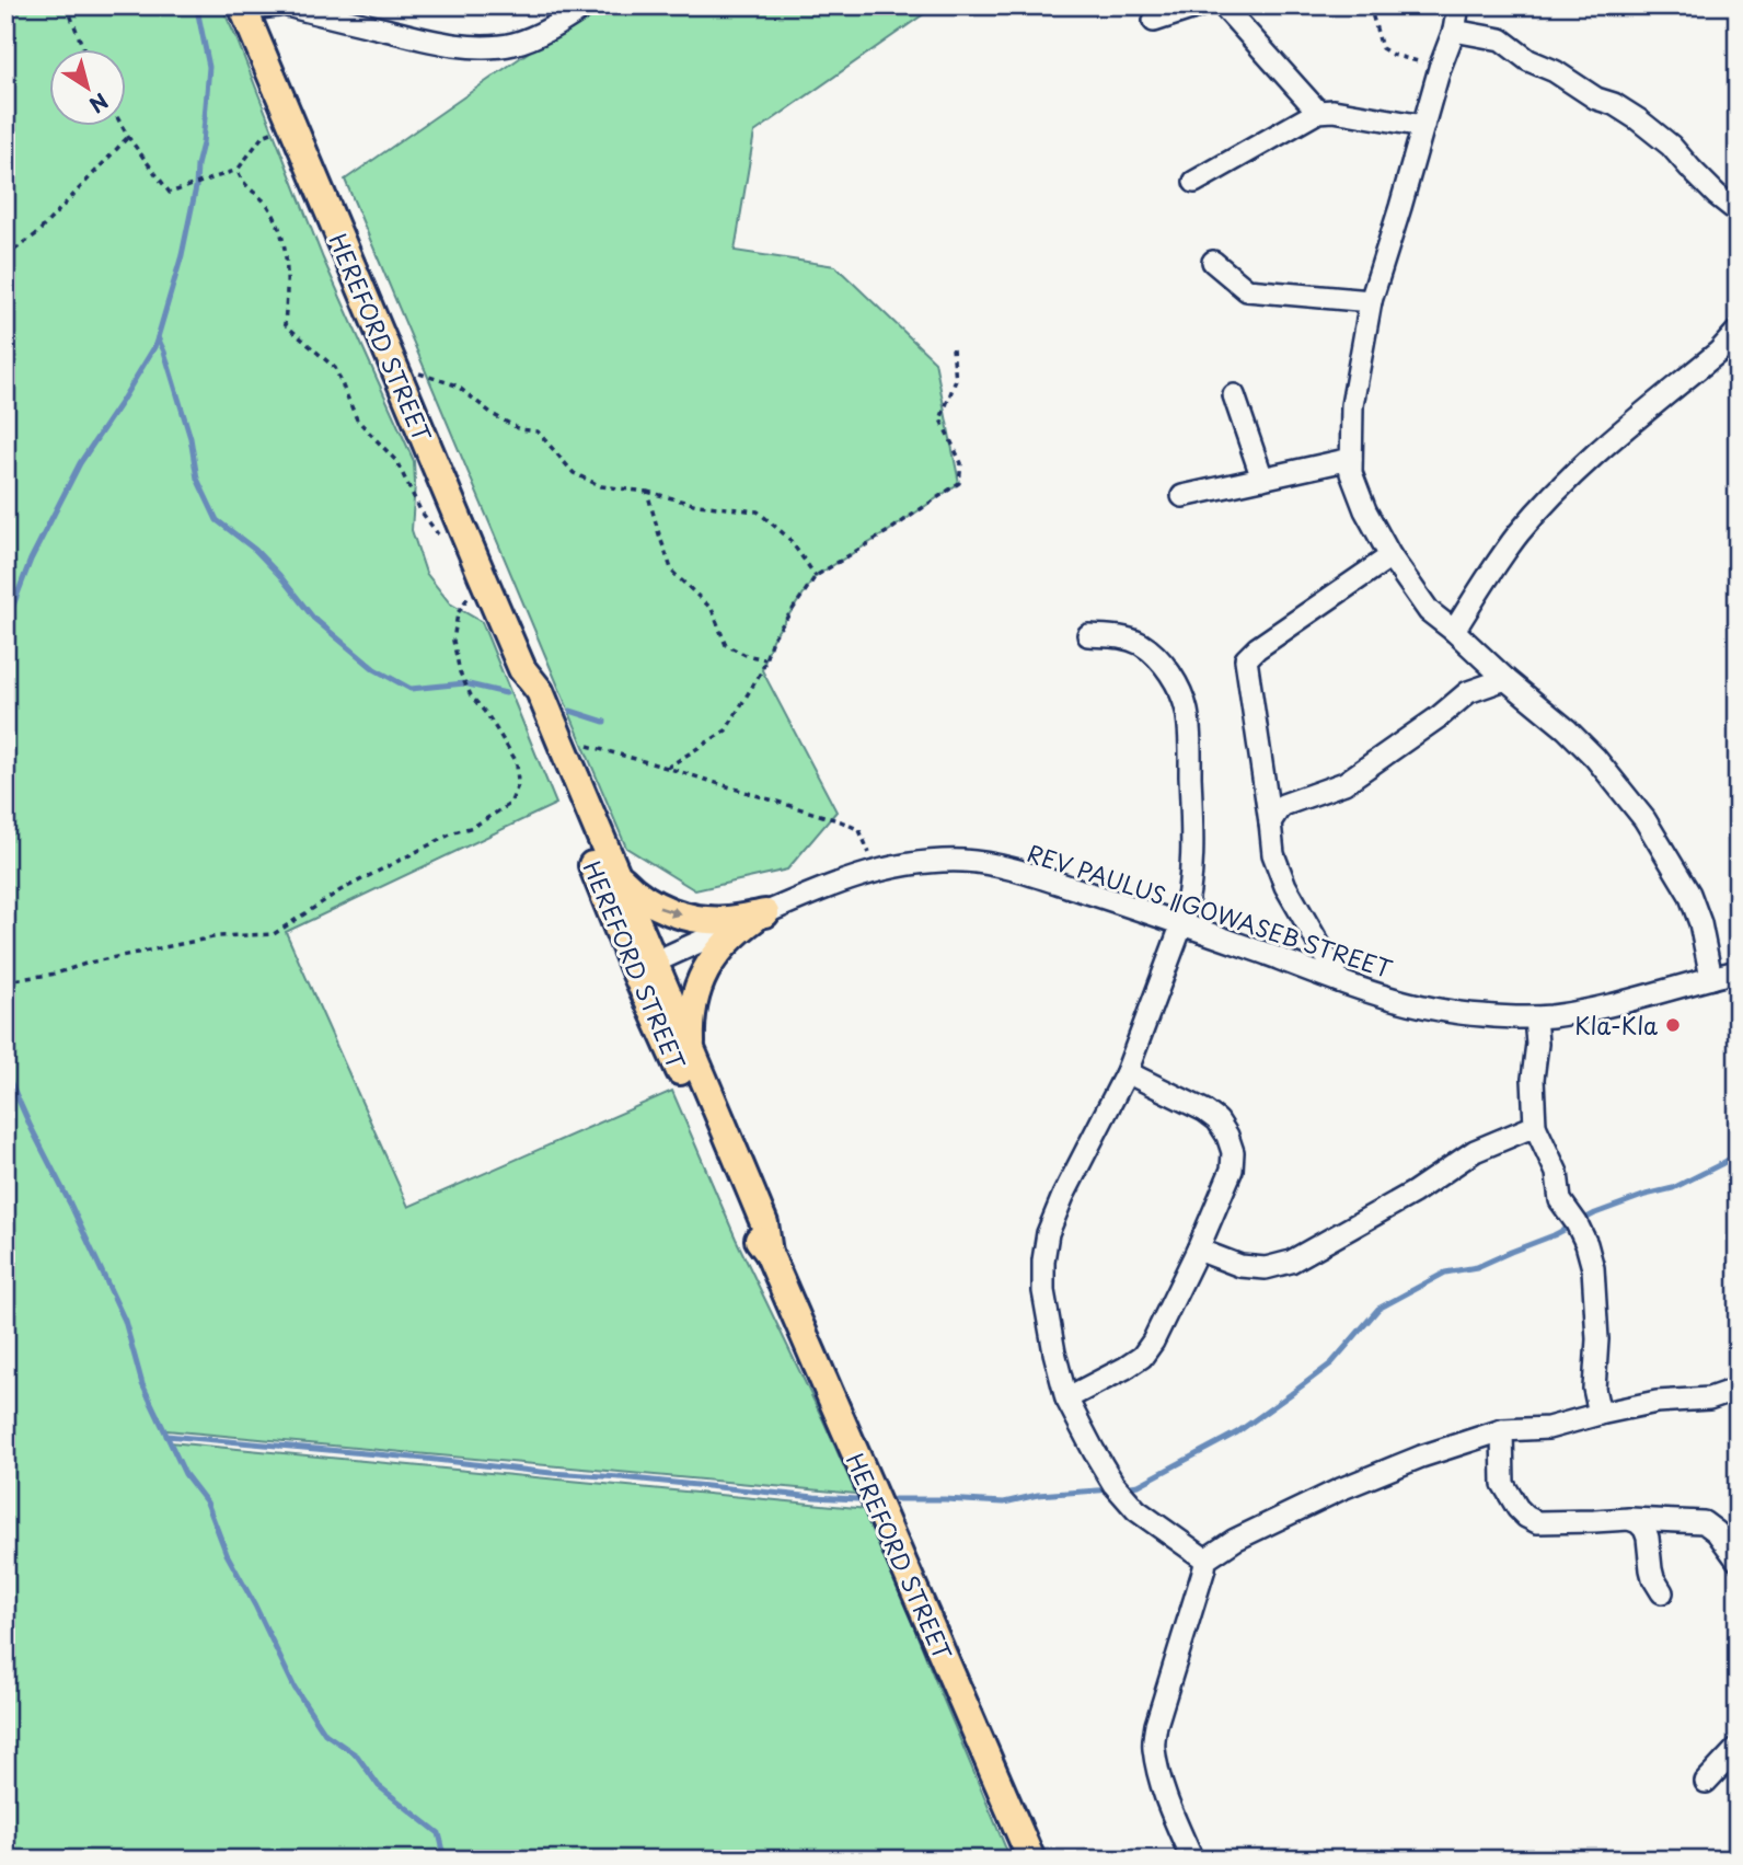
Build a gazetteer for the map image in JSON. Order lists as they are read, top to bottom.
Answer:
{
  "streets": {
    "main road": ["HEREFORD STREET"],
    "street": ["REV PAULUS ǁGOWASEB STREET"]
  },
  "crossings": [
    ["HEREFORD STREET", "REV PAULUS ǁGOWASEB STREET"]
  ],
  "places": ["Kla-Kla"],
  "north": "bottom right"
}
